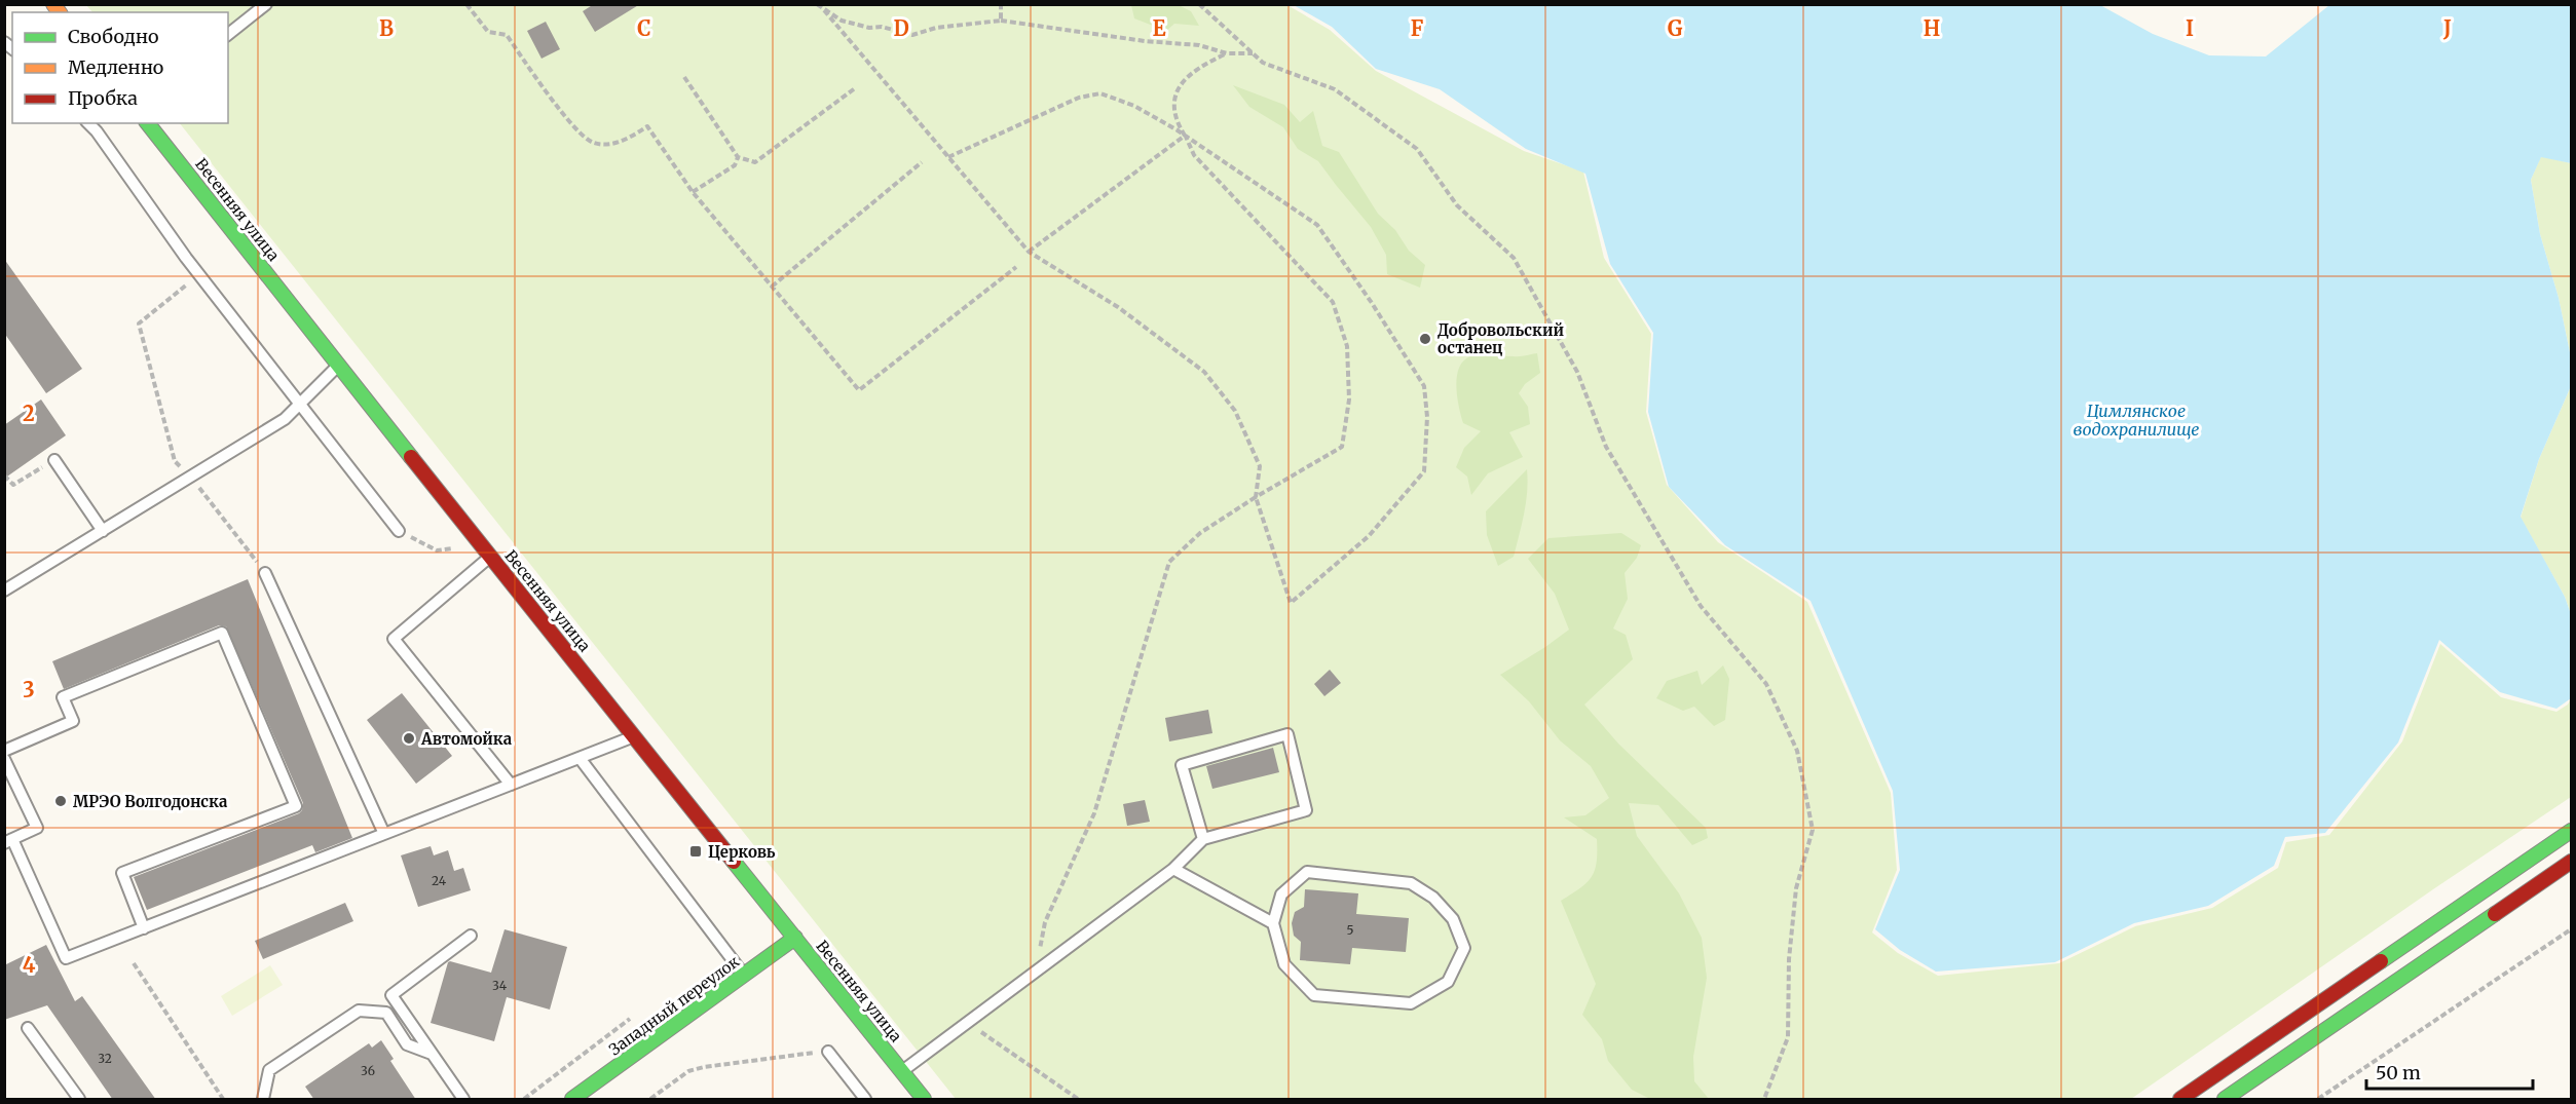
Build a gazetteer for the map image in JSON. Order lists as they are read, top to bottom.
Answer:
{
  "streets": {
    "street": ["Весенняя улица", "Западный переулок"]
  },
  "crossings": [
    ["Весенняя улица", "Западный переулок"]
  ],
  "water": ["Цимлянское водохранилище"],
  "places": {
    "other": ["Добровольский останец", "Автомойка", "МРЭО Волгодонска"],
    "transit": ["Церковь"]
  },
  "house_numbers": [
    "24",
    "5",
    "34",
    "32",
    "36"
  ],
  "legend": ["Свободно", "Медленно", "Пробка"],
  "scale_bar": "50 m",
  "grid": {
    "columns": [
      "B",
      "C",
      "D",
      "E",
      "F",
      "G",
      "H",
      "I",
      "J"
    ],
    "rows": ["2", "3", "4"]
  }
}
